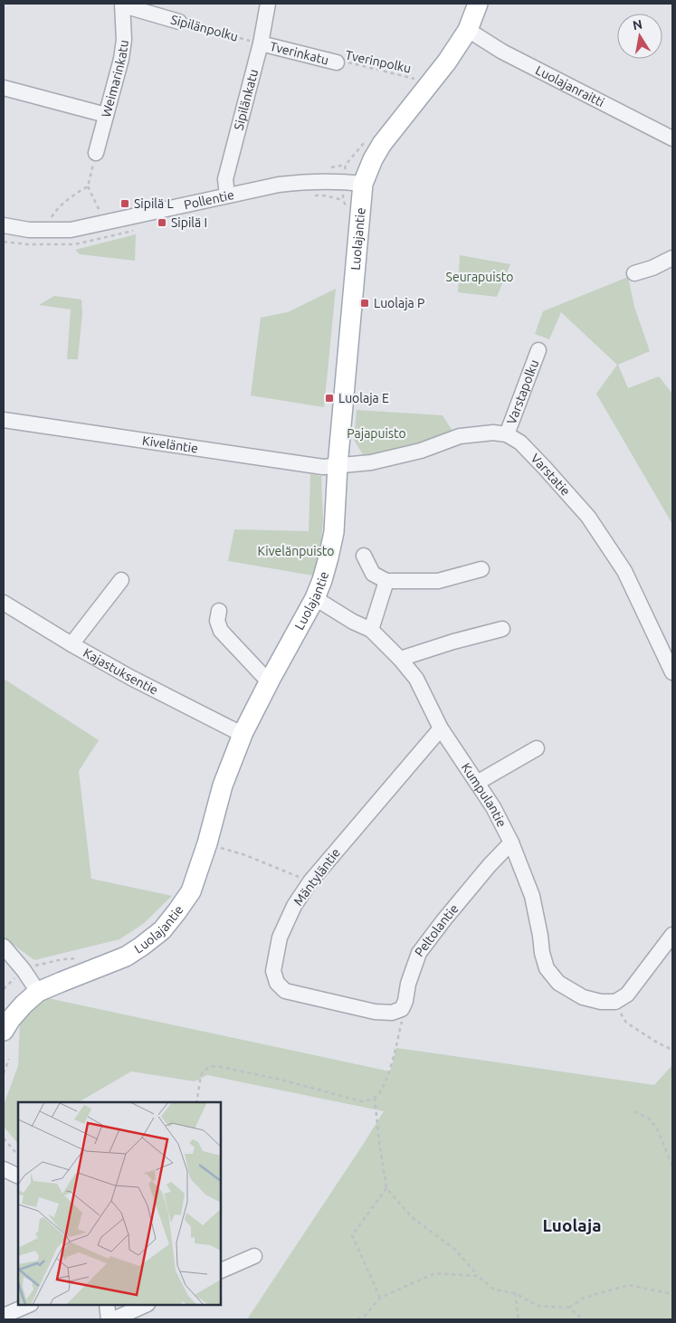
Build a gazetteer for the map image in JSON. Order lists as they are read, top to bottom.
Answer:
{
  "streets": {
    "main road": ["Luolajantie"],
    "street": [
      "Sipilänpolku",
      "Tverinkatu",
      "Weimarinkatu",
      "Luolajanraitti",
      "Sipilänkatu",
      "Pollentie",
      "Varstapolku",
      "Kiveläntie",
      "Varstatie",
      "Kajastuksentie",
      "Kumpulantie",
      "Mäntyläntie",
      "Peltolantie"
    ],
    "path": ["Tverinpolku"]
  },
  "crossings": [
    ["Sipilänpolku", "Tverinkatu"],
    ["Sipilänpolku", "Weimarinkatu"],
    ["Sipilänpolku", "Sipilänkatu"],
    ["Tverinkatu", "Tverinpolku"],
    ["Tverinkatu", "Sipilänkatu"],
    ["Luolajanraitti", "Luolajantie"],
    ["Sipilänkatu", "Pollentie"],
    ["Pollentie", "Luolajantie"],
    ["Luolajantie", "Kiveläntie"],
    ["Luolajantie", "Kajastuksentie"],
    ["Luolajantie", "Kumpulantie"],
    ["Varstapolku", "Varstatie"],
    ["Kumpulantie", "Mäntyläntie"],
    ["Kumpulantie", "Peltolantie"],
    ["Mäntyläntie", "Peltolantie"]
  ],
  "districts": ["Luolaja"],
  "parks": ["Seurapuisto", "Pajapuisto", "Kivelänpuisto"],
  "places": {
    "transit": [
      "Sipilä L",
      "Sipilä I",
      "Luolaja P",
      "Luolaja E"
    ]
  },
  "north": "top"
}
